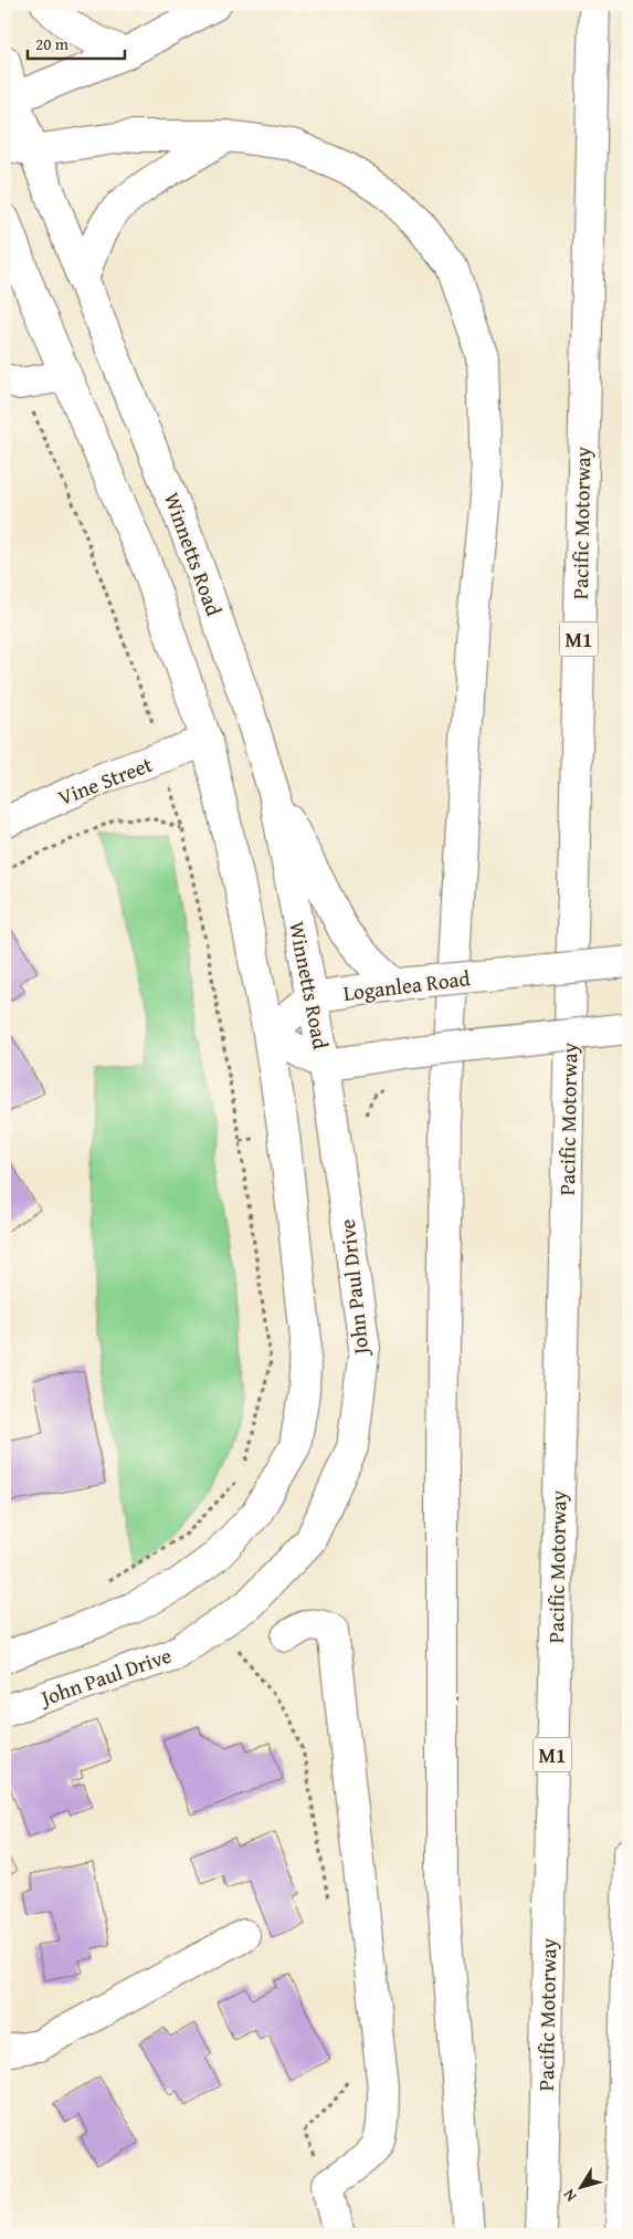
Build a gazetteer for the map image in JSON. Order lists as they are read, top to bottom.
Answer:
{
  "streets": {
    "main road": [
      "Pacific Motorway",
      "Winnetts Road",
      "M1",
      "Vine Street",
      "Loganlea Road",
      "John Paul Drive"
    ]
  },
  "crossings": [
    ["Winnetts Road", "Loganlea Road"],
    ["Winnetts Road", "John Paul Drive"]
  ],
  "scale_bar": "20 m",
  "north": "bottom left"
}
